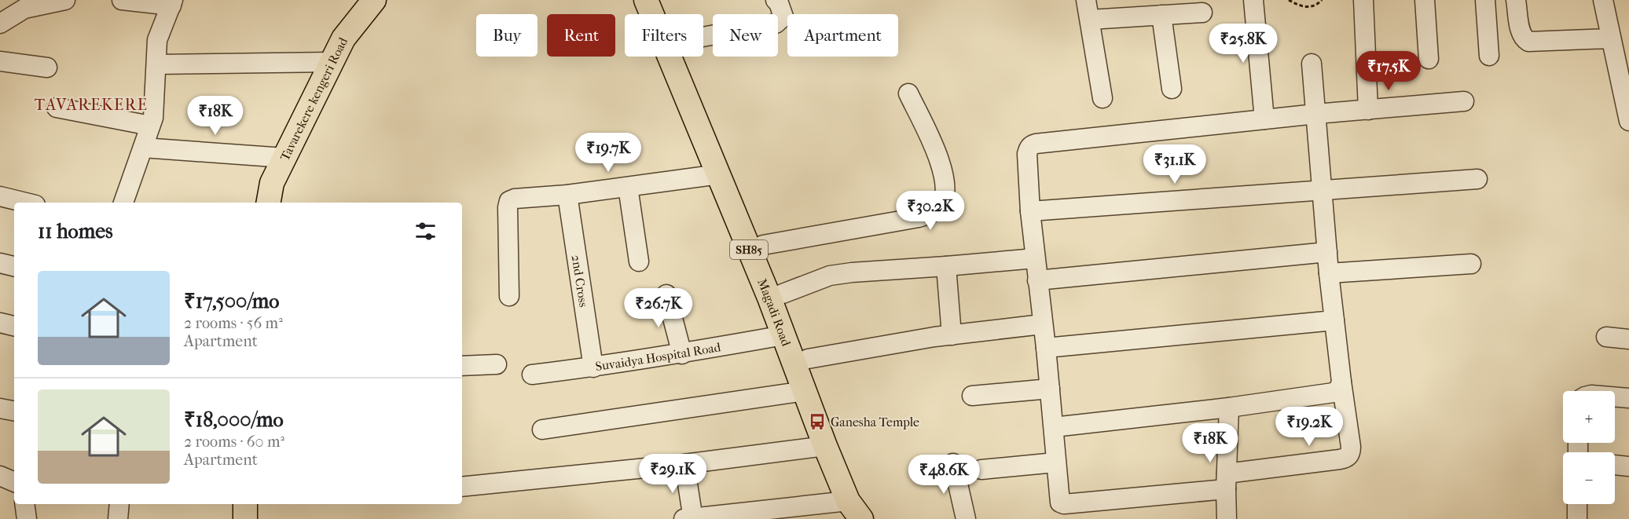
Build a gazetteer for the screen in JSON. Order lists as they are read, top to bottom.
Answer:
{
  "streets": {
    "main road": ["Tavarekere kengeri Road", "SH85", "Magadi Road"],
    "street": ["2nd Cross", "Suvaidya Hospital Road"]
  },
  "crossings": [
    ["2nd Cross", "Suvaidya Hospital Road"],
    ["Magadi Road", "Suvaidya Hospital Road"]
  ],
  "districts": ["TAVAREKERE"],
  "places": {
    "bus stop": ["Ganesha Temple"]
  },
  "page": {
    "chip": [
      "Buy",
      "Rent",
      "Filters",
      "New",
      "Apartment"
    ],
    "price": [
      "₹25.8K",
      "₹17.5K",
      "₹18K",
      "₹19.7K",
      "₹31.1K",
      "₹30.2K",
      "₹26.7K",
      "₹19.2K",
      "₹18K",
      "₹29.1K",
      "₹48.6K"
    ],
    "heading": "11 homes",
    "list": [
      {
        "name": "₹17,500/mo",
        "note": "2 rooms · 56 m² · Apartment"
      },
      {
        "name": "₹18,000/mo",
        "note": "2 rooms · 60 m² · Apartment"
      }
    ],
    "map_buttons": ["+", "−"]
  }
}
